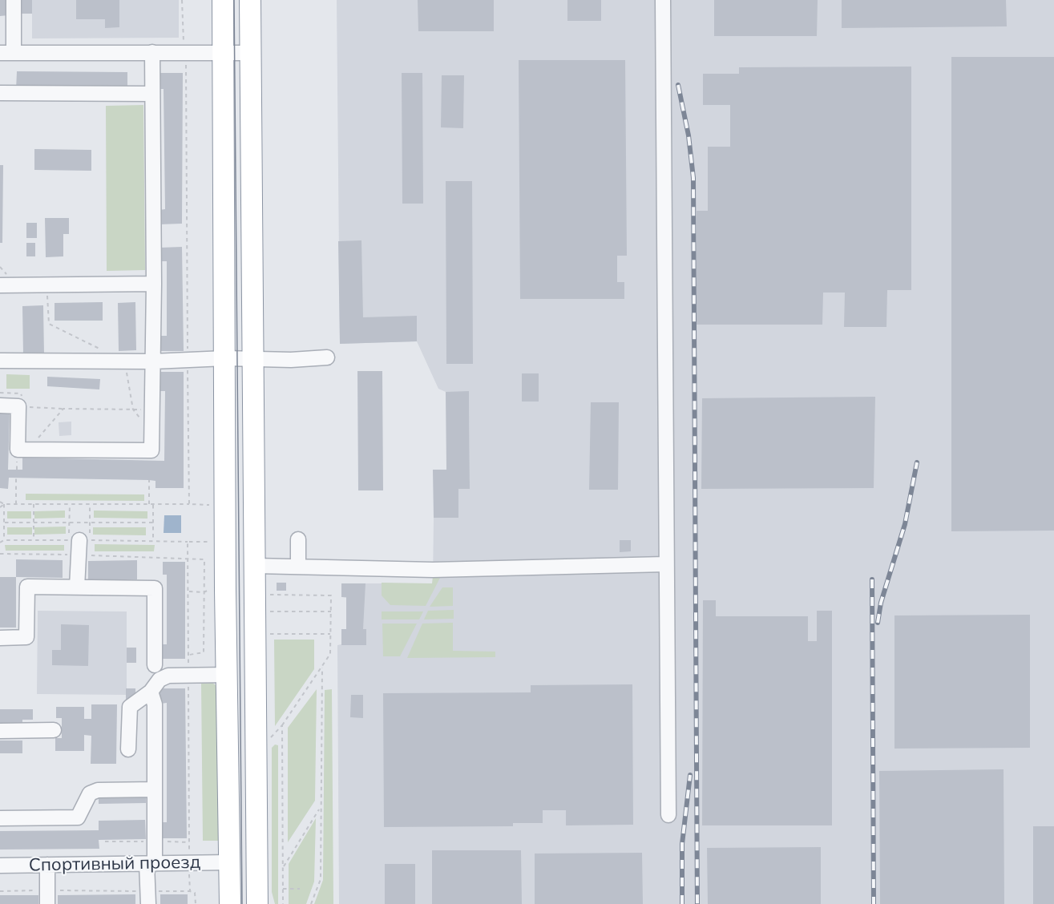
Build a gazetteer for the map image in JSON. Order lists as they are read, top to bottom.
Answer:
{
  "streets": {
    "street": ["Спортивный проезд"]
  }
}
